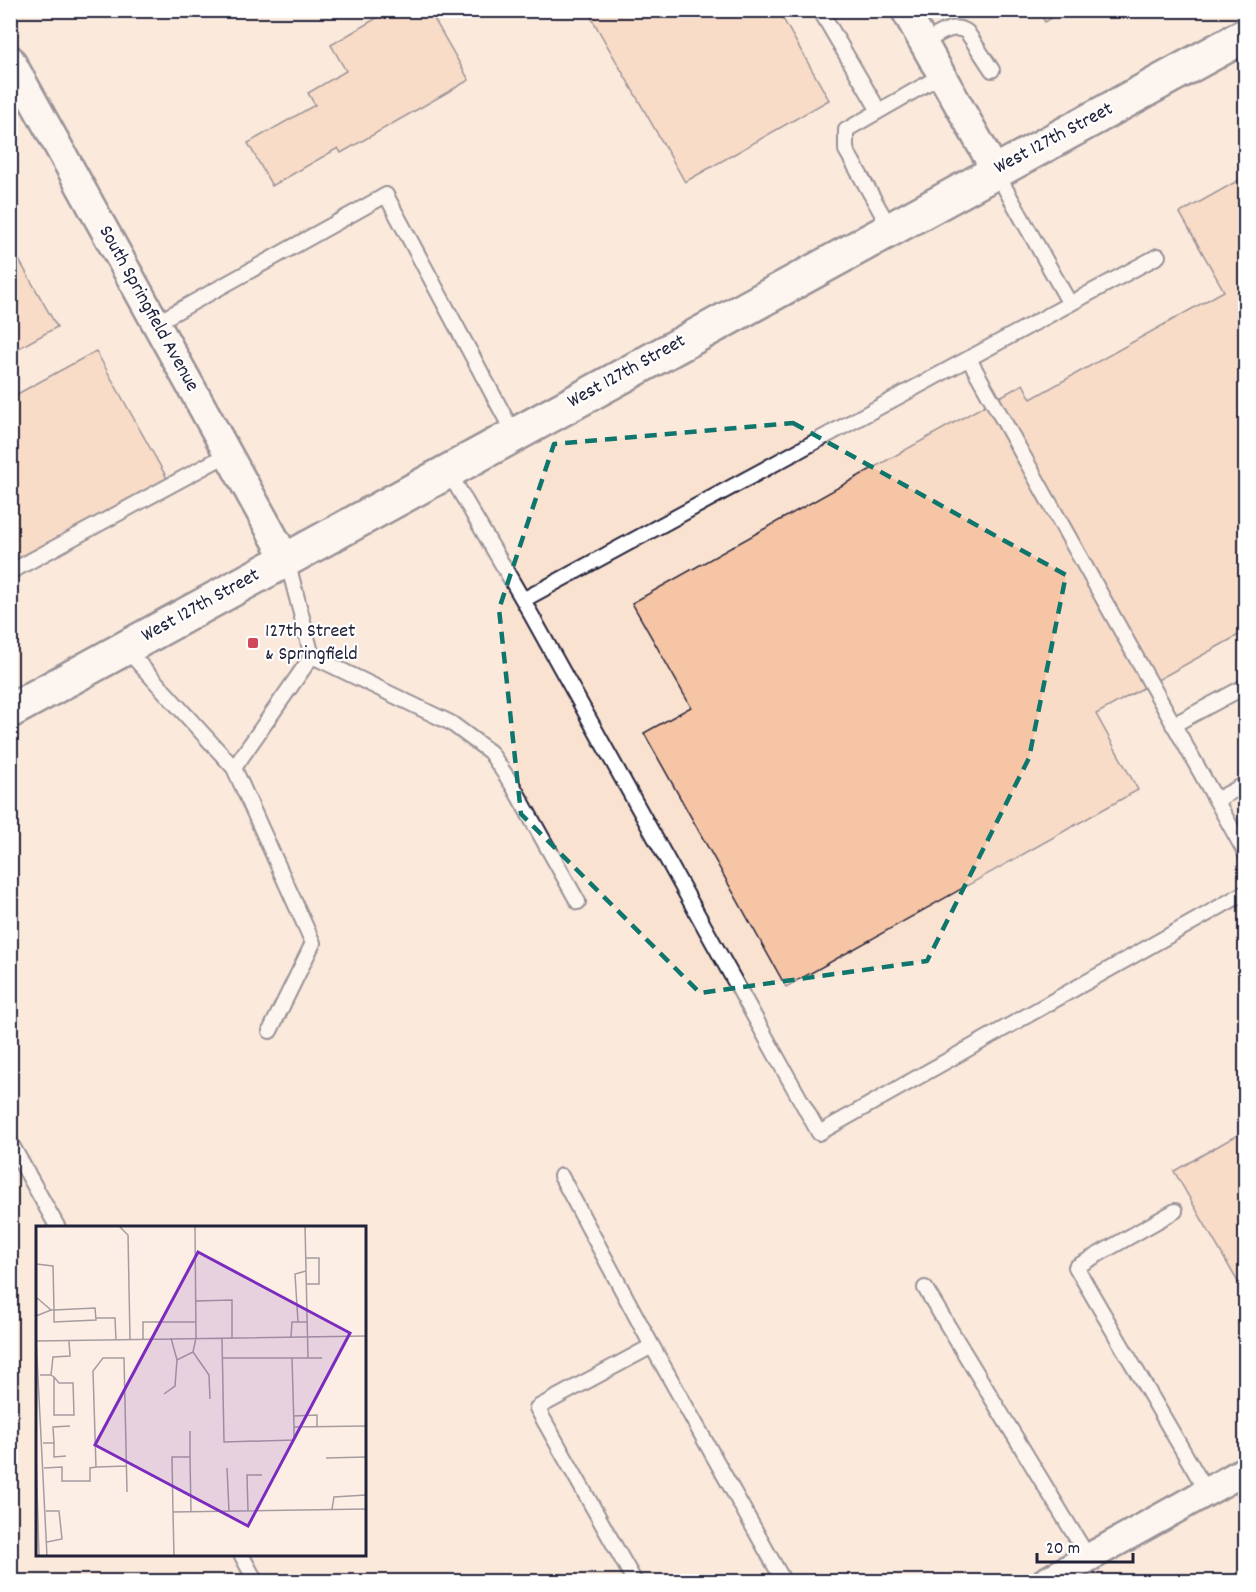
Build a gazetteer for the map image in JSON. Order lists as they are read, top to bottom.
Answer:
{
  "streets": {
    "main road": ["West 127th Street"],
    "street": ["South Springfield Avenue"]
  },
  "crossings": [
    ["West 127th Street", "South Springfield Avenue"]
  ],
  "places": {
    "transit": ["127th Street & Springfield"]
  },
  "scale_bar": "20 m"
}
